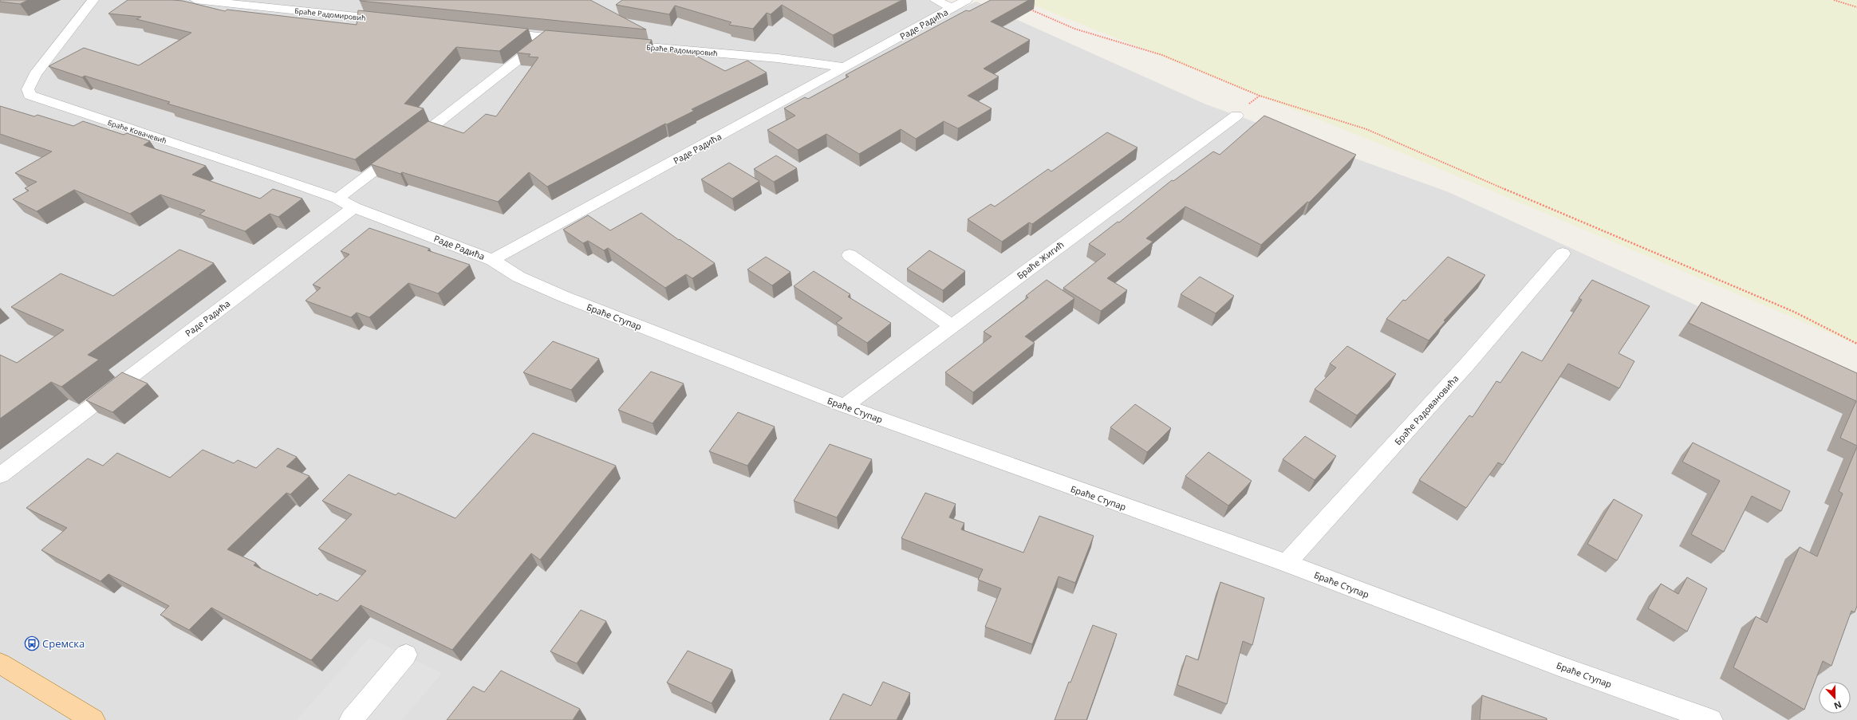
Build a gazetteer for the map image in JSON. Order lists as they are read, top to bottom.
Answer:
{
  "streets": {
    "street": [
      "Браће Радомировић",
      "Раде Радића",
      "Браће Ковачевић",
      "Браће Жигић",
      "Браће Ступар",
      "Браће Радовановића"
    ]
  },
  "crossings": [
    ["Браће Радомировић", "Раде Радића"],
    ["Раде Радића", "Браће Ковачевић"],
    ["Раде Радића", "Браће Ступар"],
    ["Браће Жигић", "Браће Ступар"],
    ["Браће Ступар", "Браће Радовановића"]
  ],
  "places": {
    "bus stop": ["Сремска"]
  },
  "north": "bottom"
}
